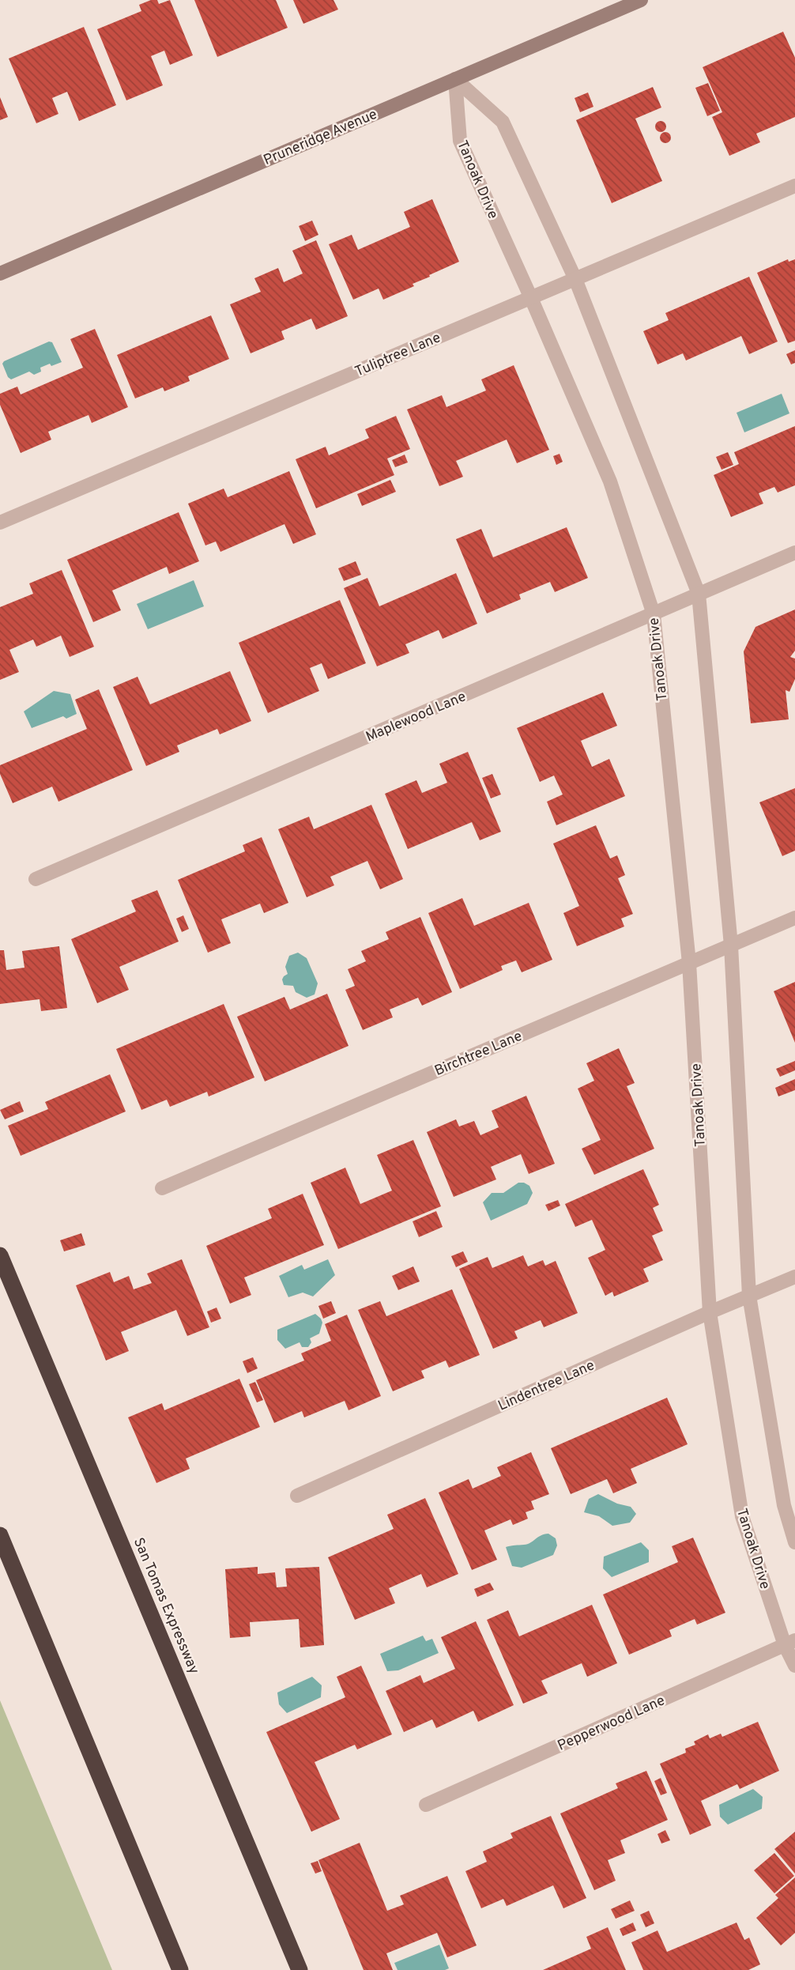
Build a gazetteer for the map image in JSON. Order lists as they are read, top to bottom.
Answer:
{
  "streets": {
    "highway": ["San Tomas Expressway"],
    "main road": ["Pruneridge Avenue"],
    "street": [
      "Tanoak Drive",
      "Tuliptree Lane",
      "Maplewood Lane",
      "Birchtree Lane",
      "Lindentree Lane",
      "Pepperwood Lane"
    ]
  },
  "crossings": [
    ["Pruneridge Avenue", "Tanoak Drive"],
    ["Tanoak Drive", "Tuliptree Lane"],
    ["Tanoak Drive", "Maplewood Lane"],
    ["Tanoak Drive", "Birchtree Lane"],
    ["Tanoak Drive", "Lindentree Lane"],
    ["Tanoak Drive", "Pepperwood Lane"]
  ]
}
